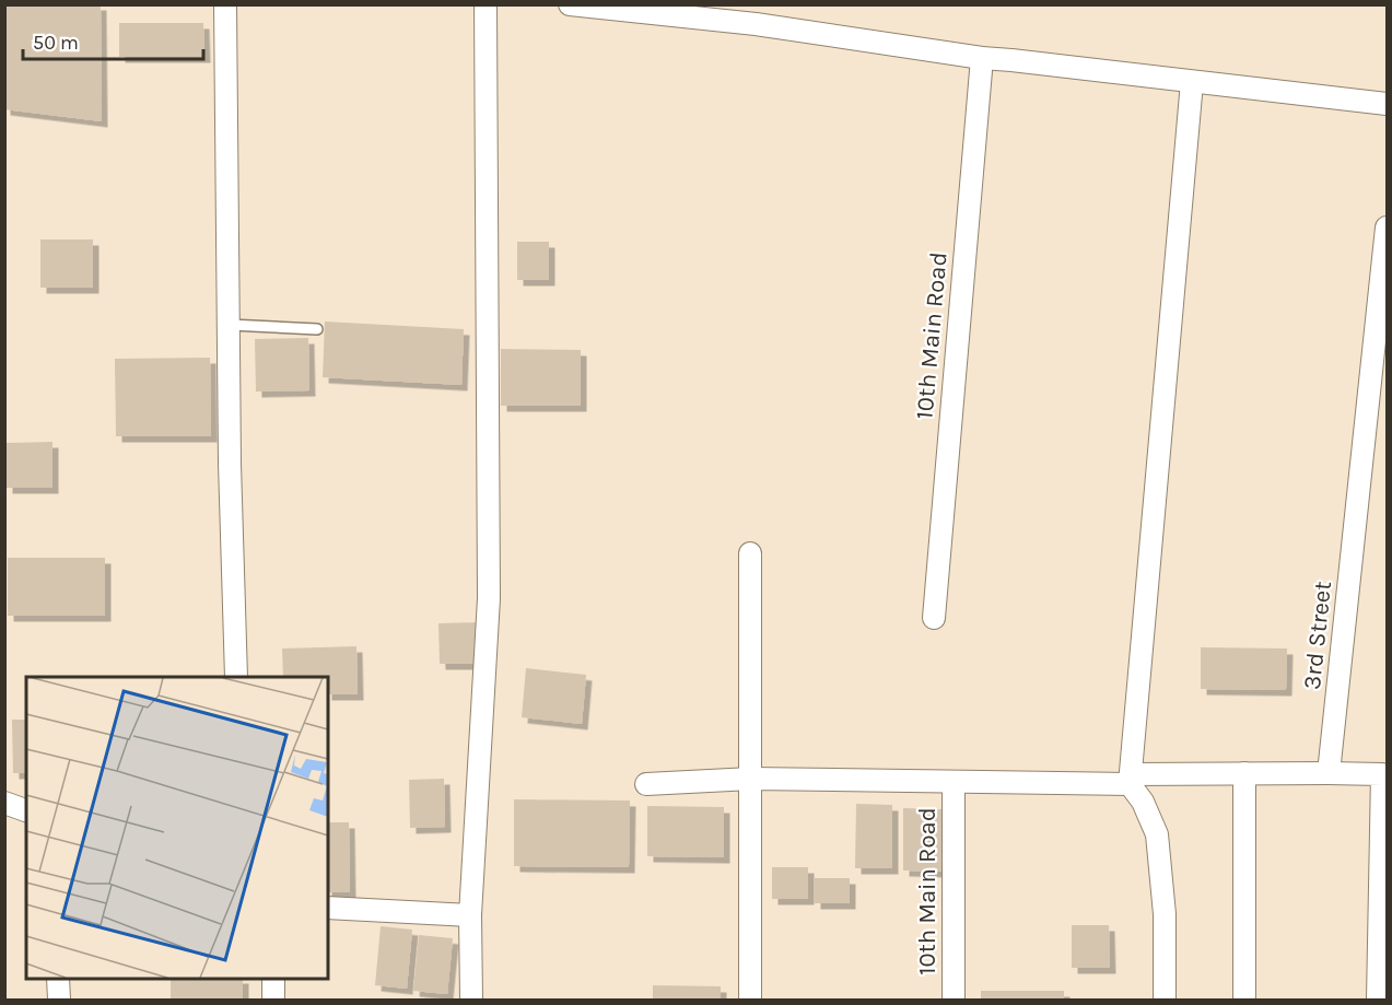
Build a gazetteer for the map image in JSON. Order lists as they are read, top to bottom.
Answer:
{
  "streets": {
    "street": ["10th Main Road", "3rd Street"]
  },
  "scale_bar": "50 m"
}
